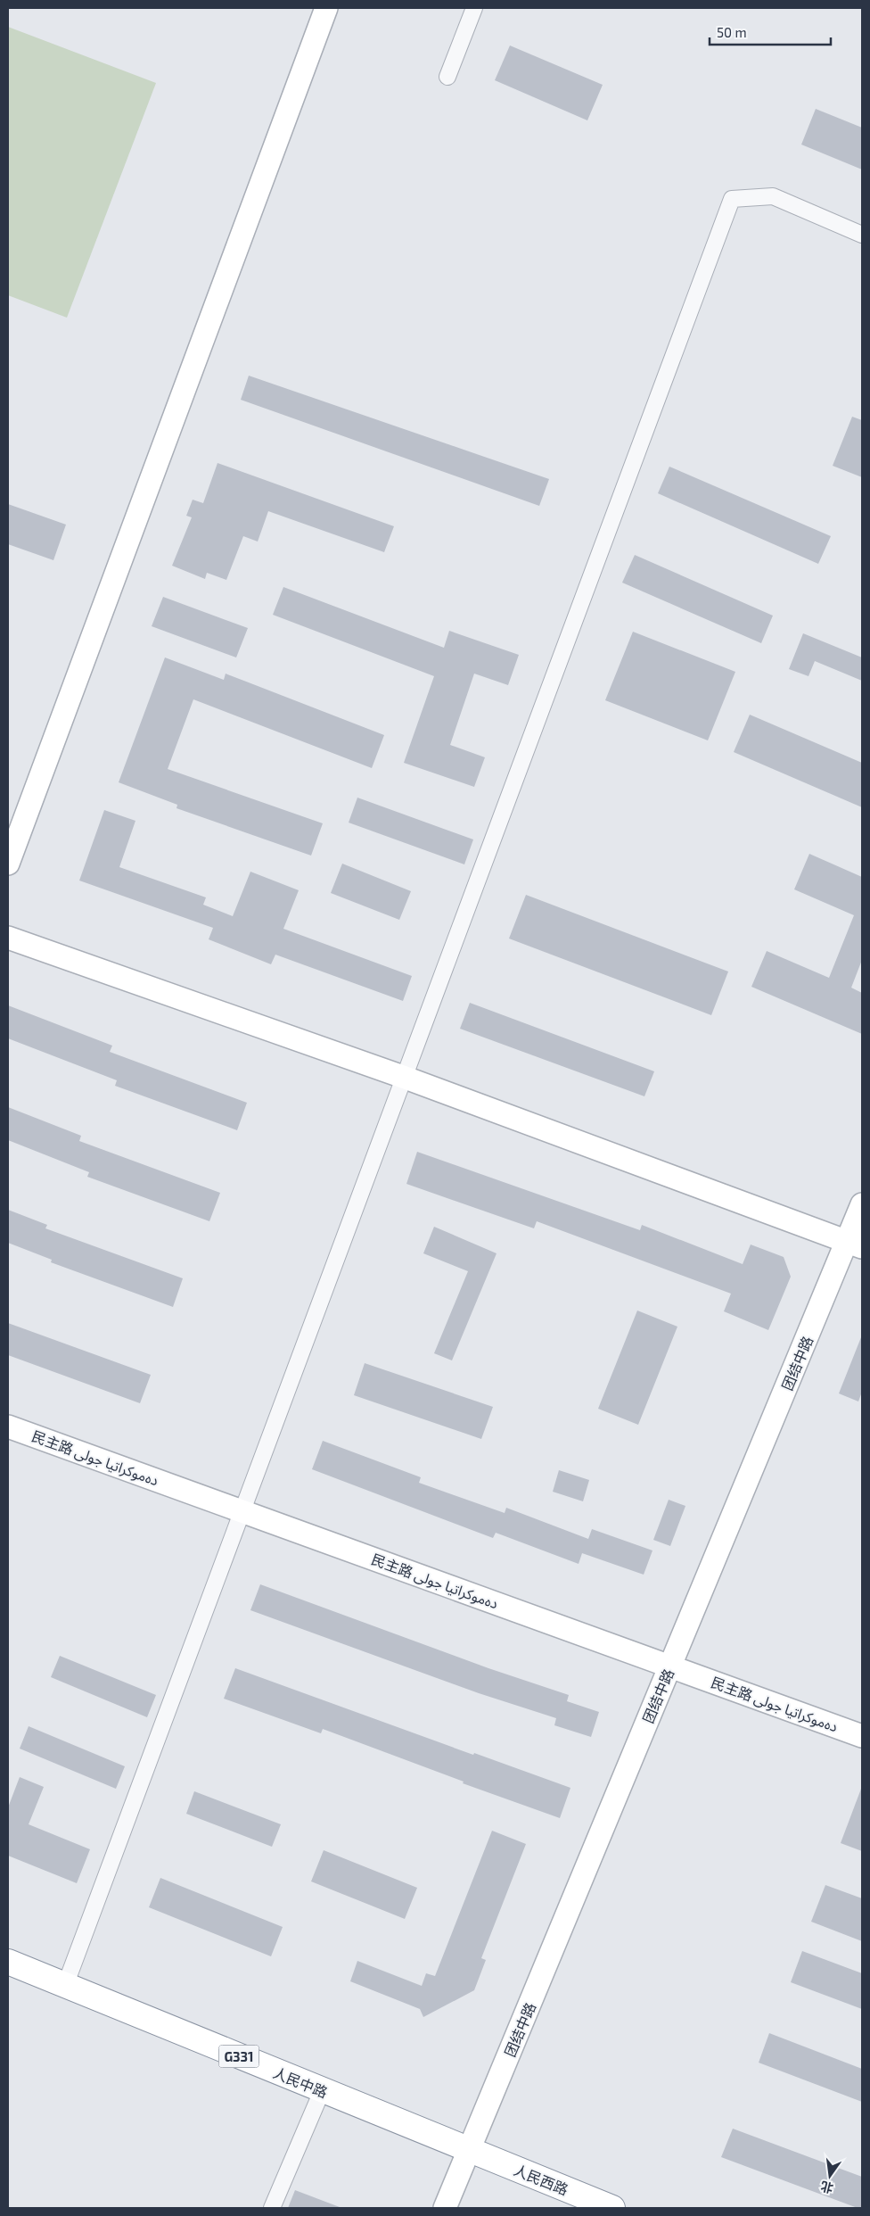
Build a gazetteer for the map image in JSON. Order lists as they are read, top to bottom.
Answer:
{
  "streets": {
    "highway": ["G331", "人民中路", "人民西路"],
    "street": ["团结中路", "民主路 دەموكراتيا جولى"]
  },
  "crossings": [
    ["团结中路", "民主路 دەموكراتيا جولى"],
    ["团结中路", "人民中路"],
    ["团结中路", "人民西路"],
    ["人民中路", "人民西路"]
  ],
  "scale_bar": "50 m",
  "north": "bottom"
}
